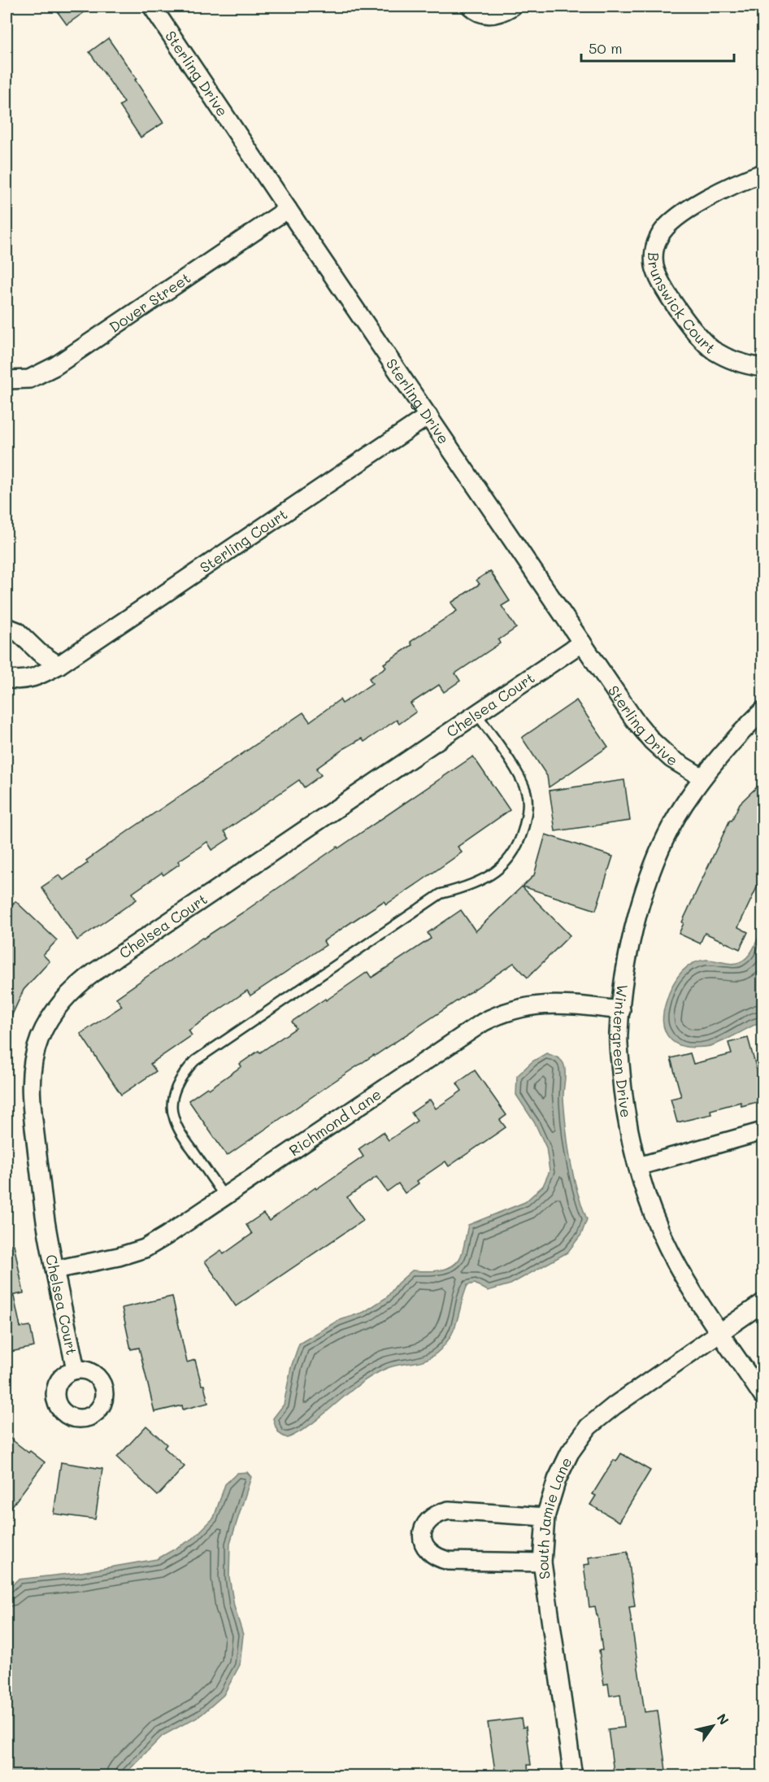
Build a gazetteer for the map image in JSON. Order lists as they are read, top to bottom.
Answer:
{
  "streets": {
    "street": [
      "Sterling Drive",
      "Brunswick Court",
      "Dover Street",
      "Sterling Court",
      "Chelsea Court",
      "Wintergreen Drive",
      "Richmond Lane",
      "South Jamie Lane"
    ]
  },
  "crossings": [
    ["Sterling Drive", "Dover Street"],
    ["Sterling Drive", "Sterling Court"],
    ["Sterling Drive", "Chelsea Court"],
    ["Sterling Drive", "Wintergreen Drive"],
    ["Chelsea Court", "Richmond Lane"],
    ["Wintergreen Drive", "Richmond Lane"],
    ["Wintergreen Drive", "South Jamie Lane"]
  ],
  "scale_bar": "50 m",
  "north": "top right"
}
